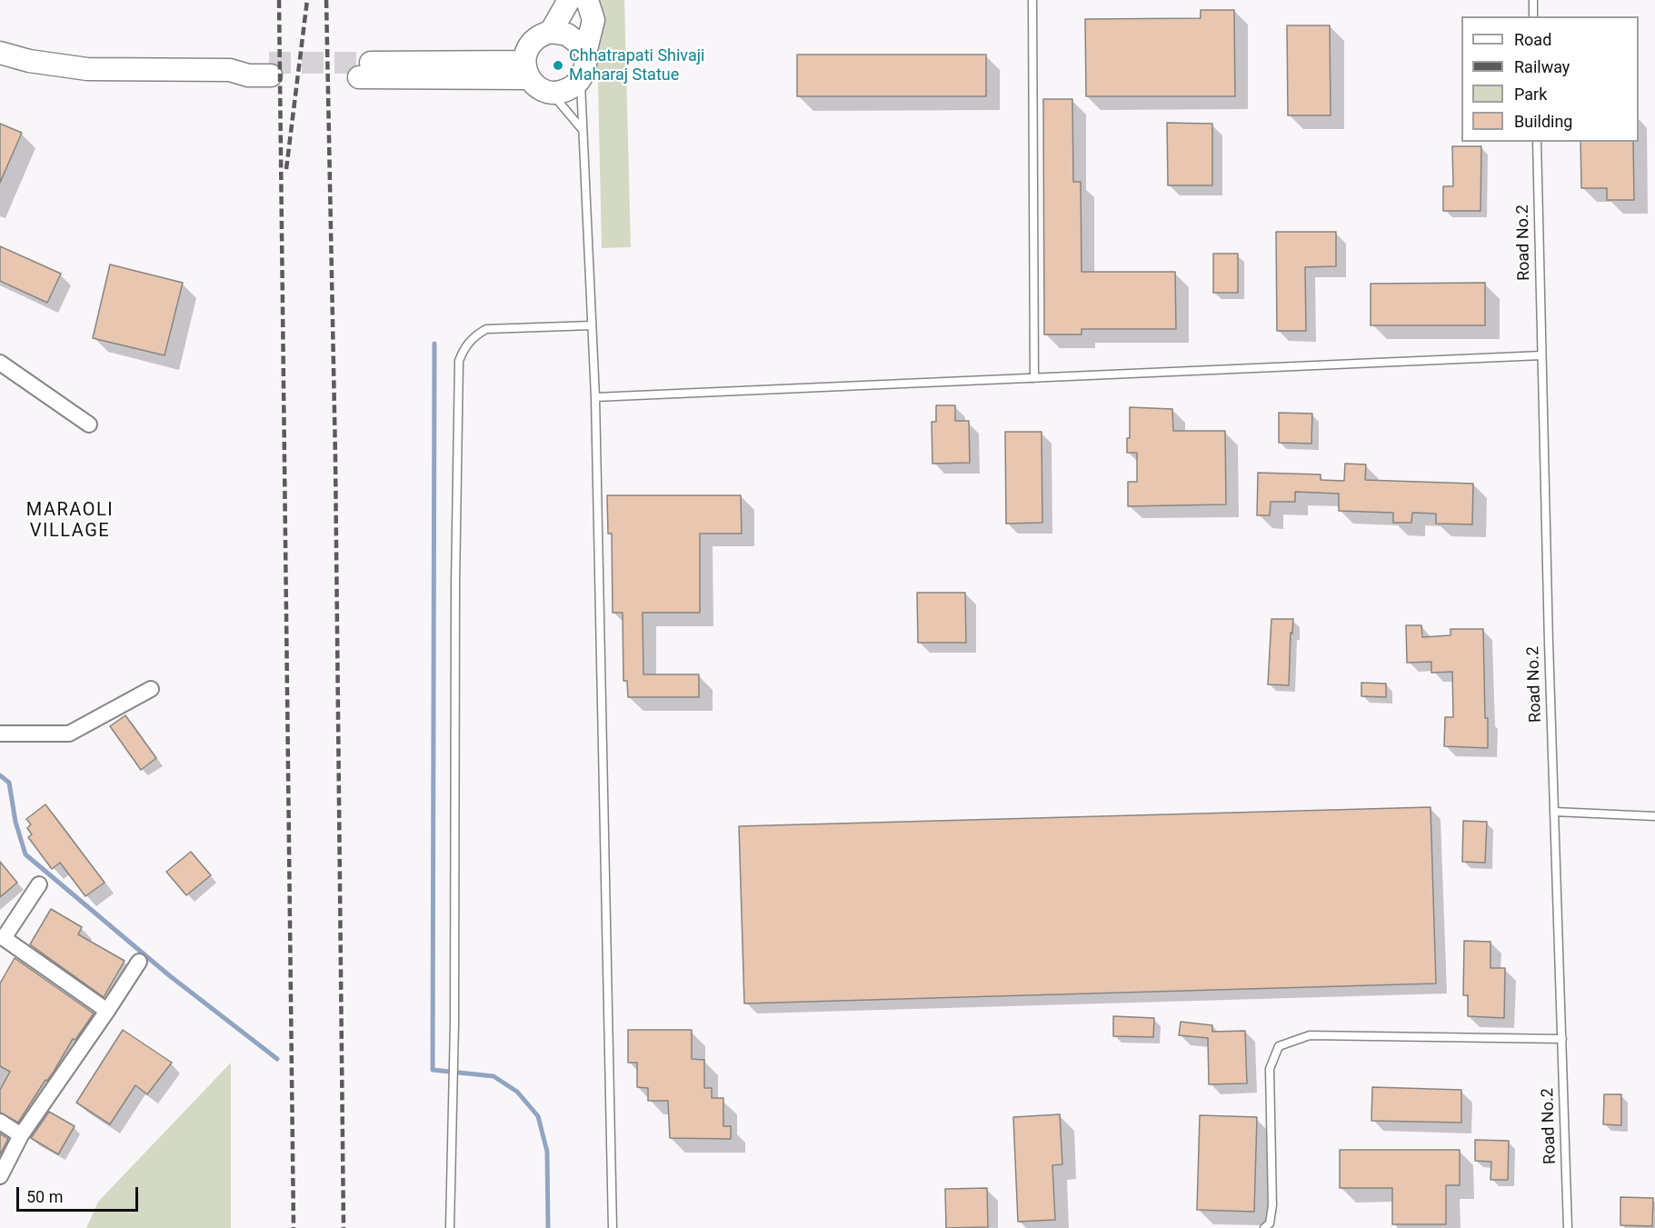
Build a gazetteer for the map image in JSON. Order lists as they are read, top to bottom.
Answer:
{
  "streets": {
    "lane": ["Road No.2"]
  },
  "districts": ["MARAOLI VILLAGE"],
  "places": ["Chhatrapati Shivaji Maharaj Statue"],
  "legend": [
    "Road",
    "Railway",
    "Park",
    "Building"
  ],
  "scale_bar": "50 m"
}
